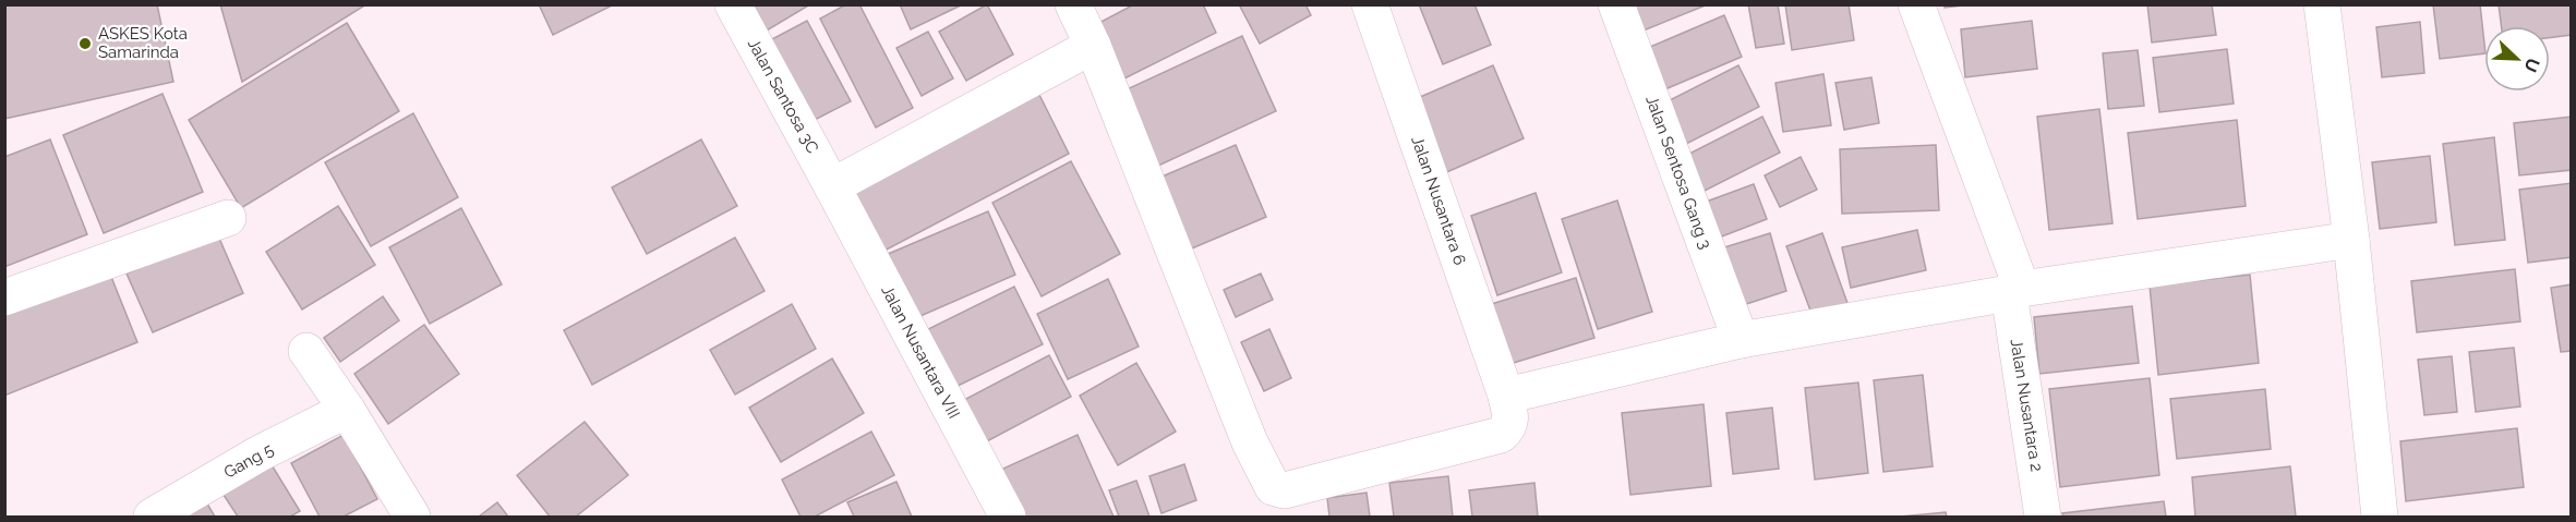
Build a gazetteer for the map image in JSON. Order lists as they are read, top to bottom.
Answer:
{
  "streets": {
    "street": [
      "Jalan Santosa 3C",
      "Jalan Sentosa Gang 3",
      "Jalan Nusantara 6",
      "Jalan Nusantara VIII",
      "Jalan Nusantara 2",
      "Gang 5"
    ]
  },
  "crossings": [
    ["Jalan Santosa 3C", "Jalan Nusantara VIII"]
  ],
  "places": ["ASKES Kota Samarinda"],
  "north": "bottom right"
}
